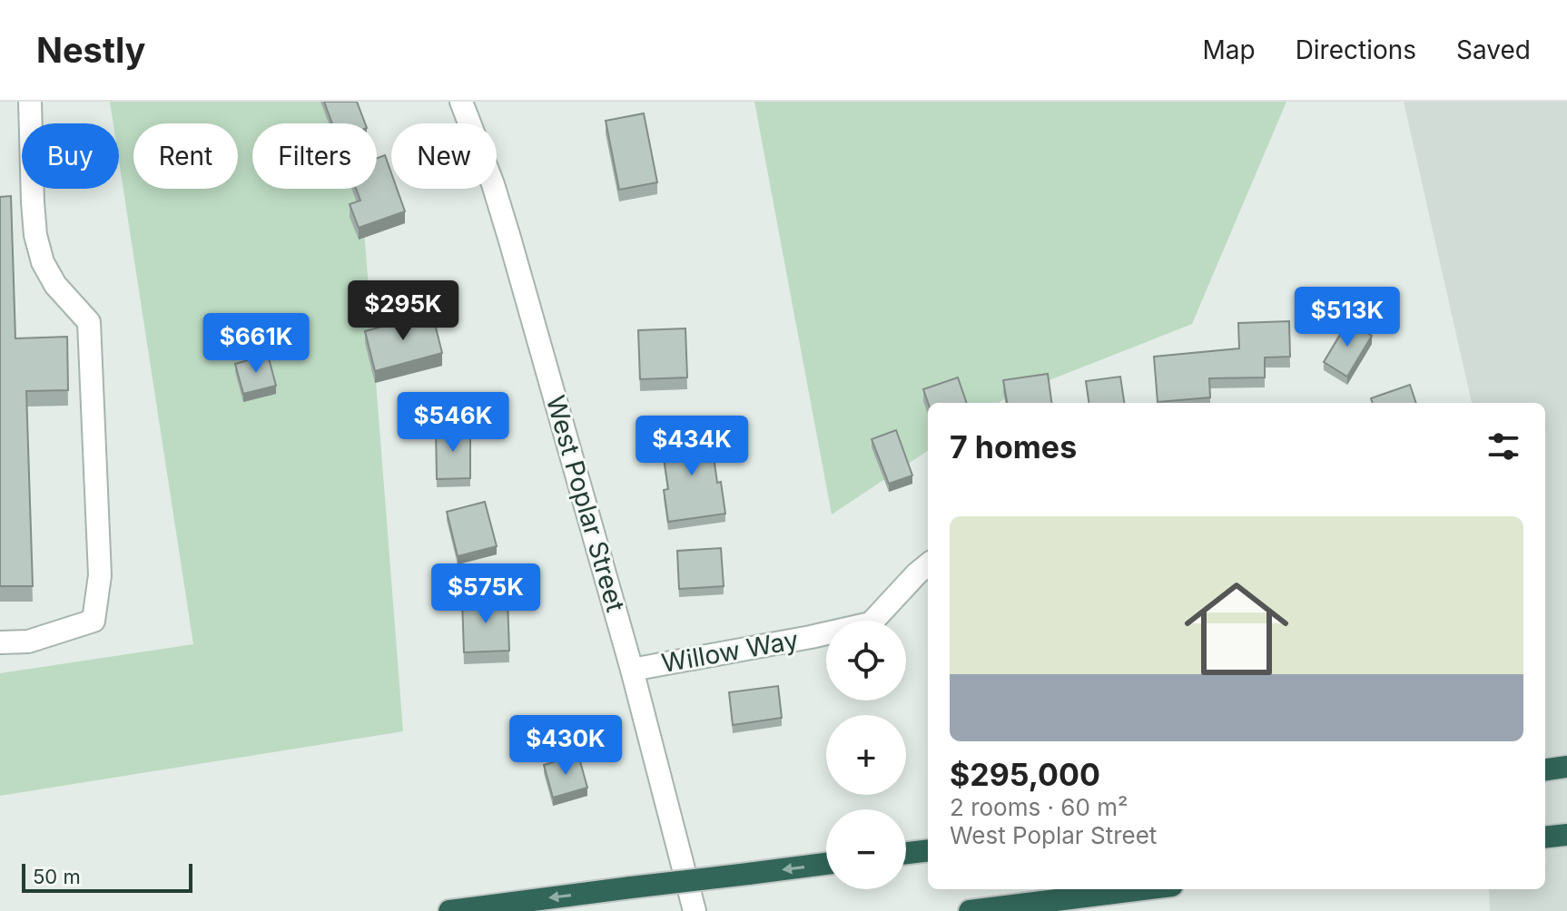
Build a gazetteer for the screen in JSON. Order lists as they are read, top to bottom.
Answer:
{
  "streets": {
    "street": ["West Poplar Street", "Willow Way"]
  },
  "crossings": [
    ["West Poplar Street", "Willow Way"]
  ],
  "scale_bar": "50 m",
  "page": {
    "header": "Nestly",
    "nav": ["Map", "Directions", "Saved"],
    "chip": [
      "Buy",
      "Rent",
      "Filters",
      "New"
    ],
    "price": [
      "$295K",
      "$513K",
      "$661K",
      "$546K",
      "$434K",
      "$575K",
      "$430K"
    ],
    "heading": "7 homes",
    "list": [
      {
        "name": "$295,000",
        "note": "2 rooms · 60 m² · West Poplar Street"
      }
    ],
    "map_buttons": ["+", "−"],
    "scale": "50 m"
  }
}
